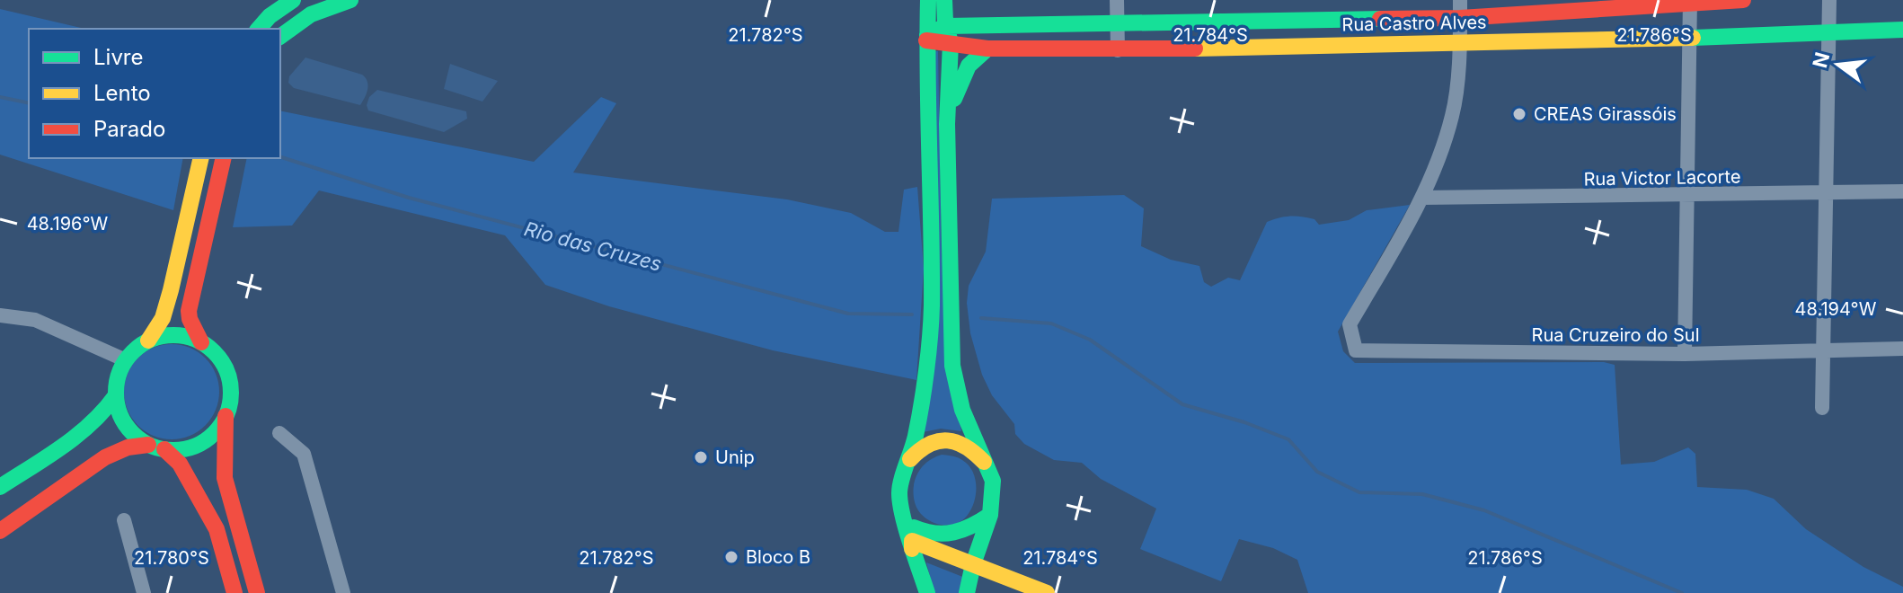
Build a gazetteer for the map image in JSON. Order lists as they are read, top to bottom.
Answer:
{
  "streets": {
    "main road": ["Rua Castro Alves"],
    "street": ["Rua Victor Lacorte", "Rua Cruzeiro do Sul"]
  },
  "crossings": [
    ["Rua Victor Lacorte", "Rua Cruzeiro do Sul"]
  ],
  "water": ["Rio das Cruzes"],
  "places": ["CREAS Girassóis", "Unip", "Bloco B"],
  "legend": ["Livre", "Lento", "Parado"],
  "north": "left",
  "coordinates": [
    "21.784°S",
    "21.786°S",
    "21.782°S",
    "48.196°W",
    "48.194°W",
    "21.780°S"
  ]
}
